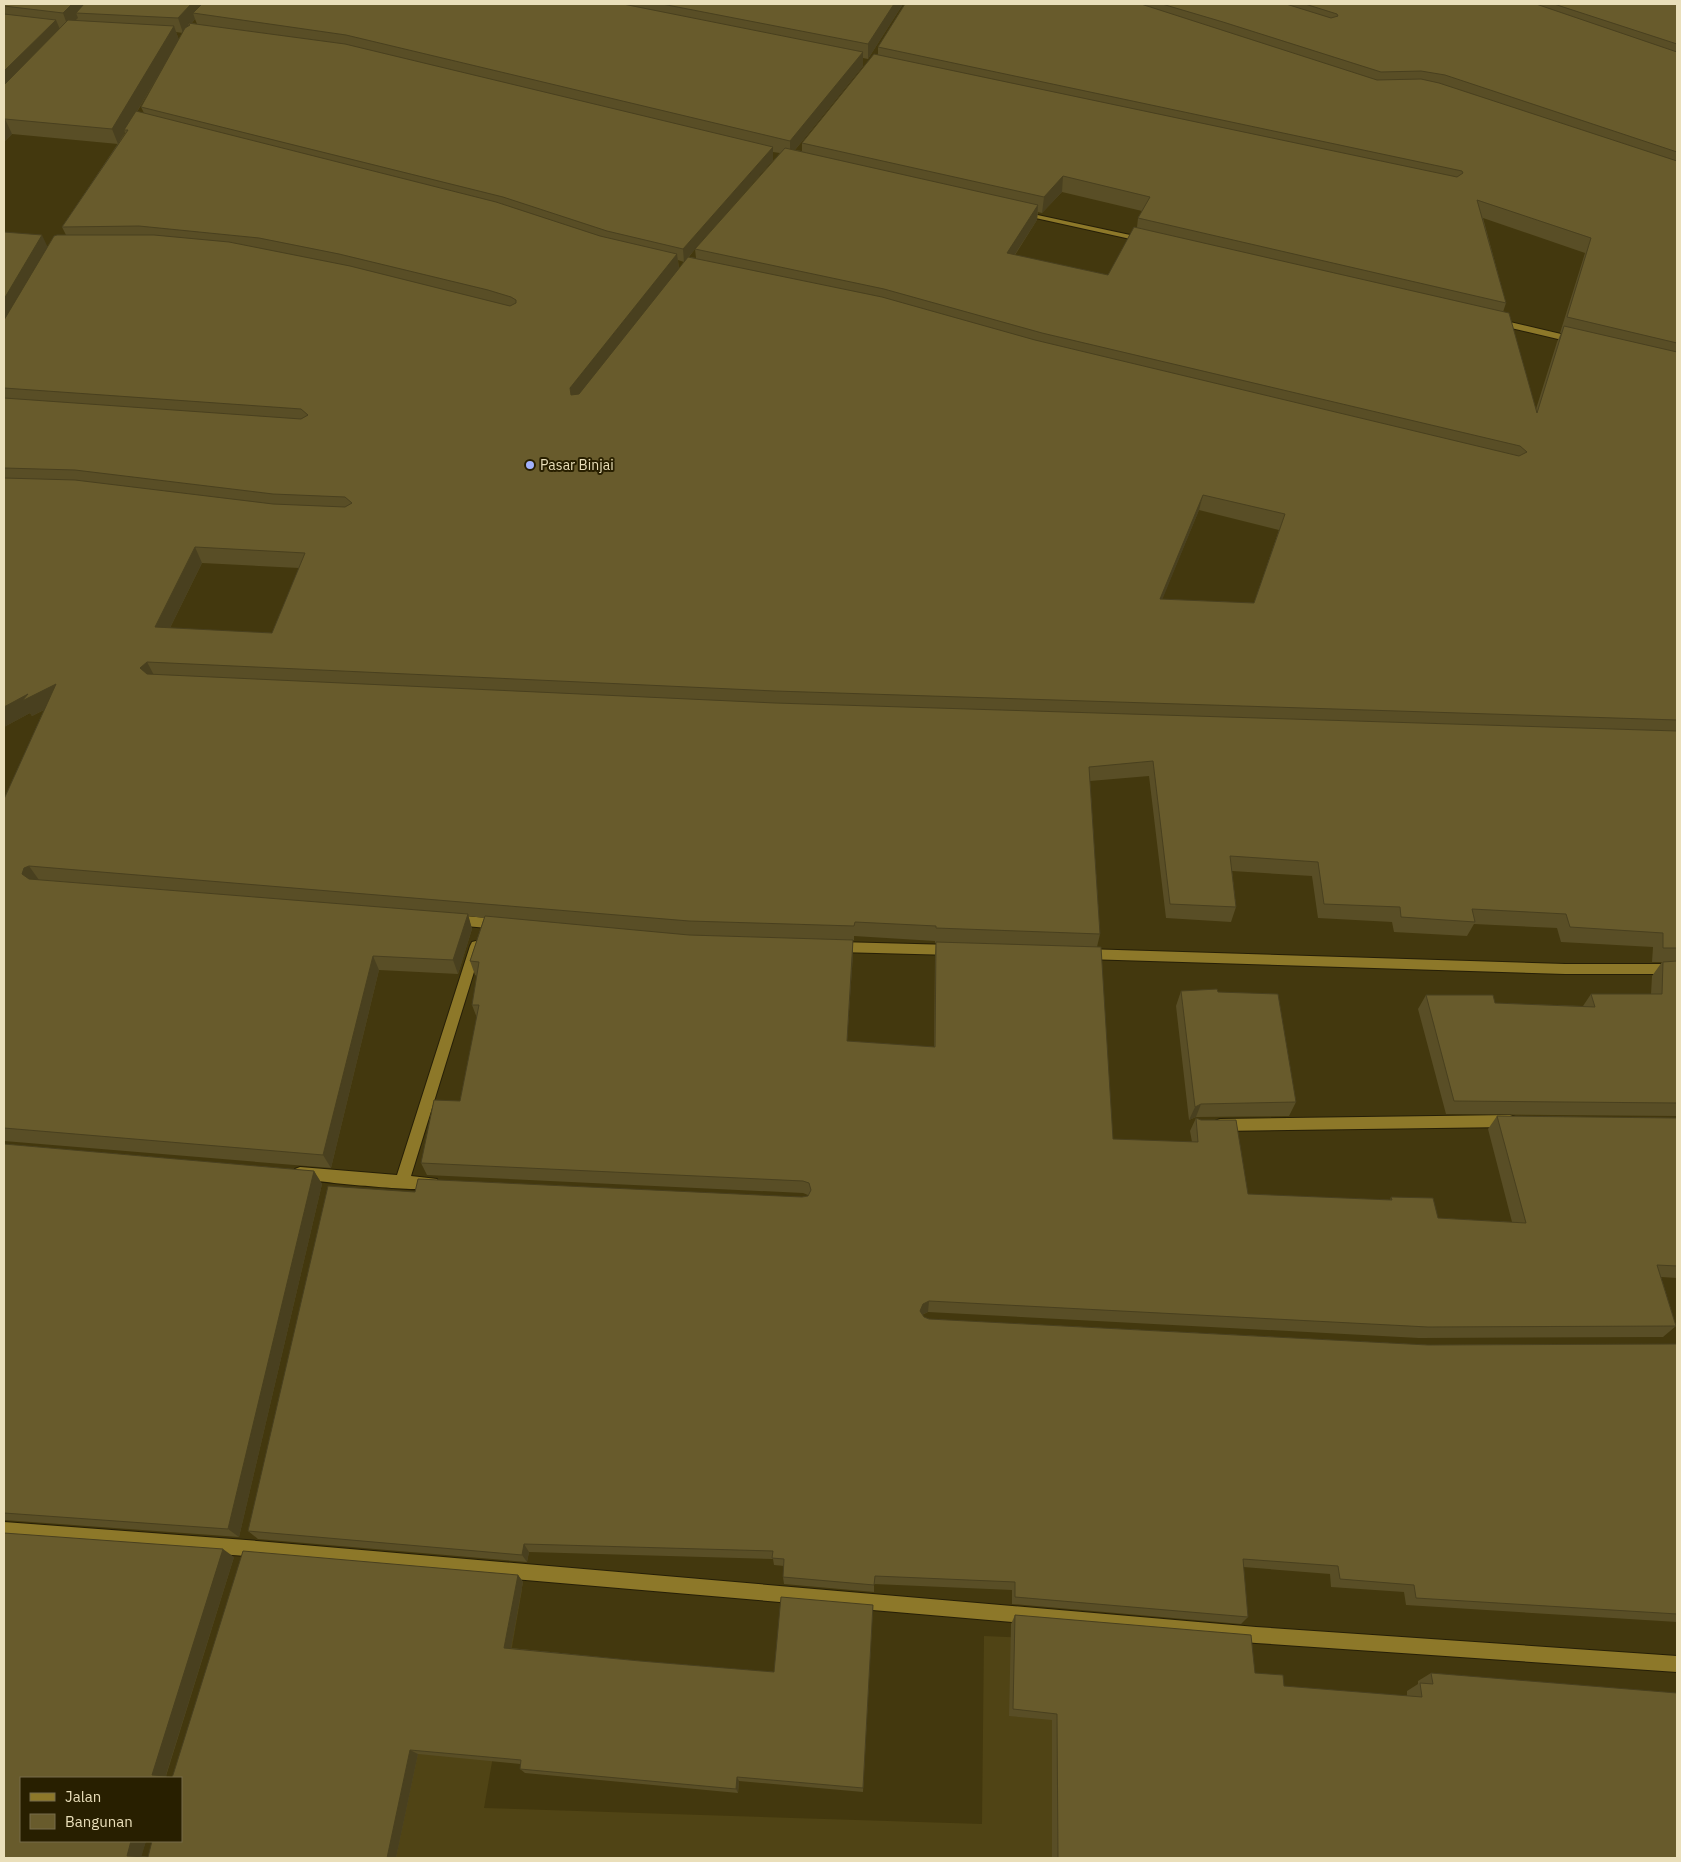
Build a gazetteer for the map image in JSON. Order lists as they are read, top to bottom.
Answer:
{
  "places": ["Pasar Binjai"],
  "legend": ["Jalan", "Bangunan"]
}
